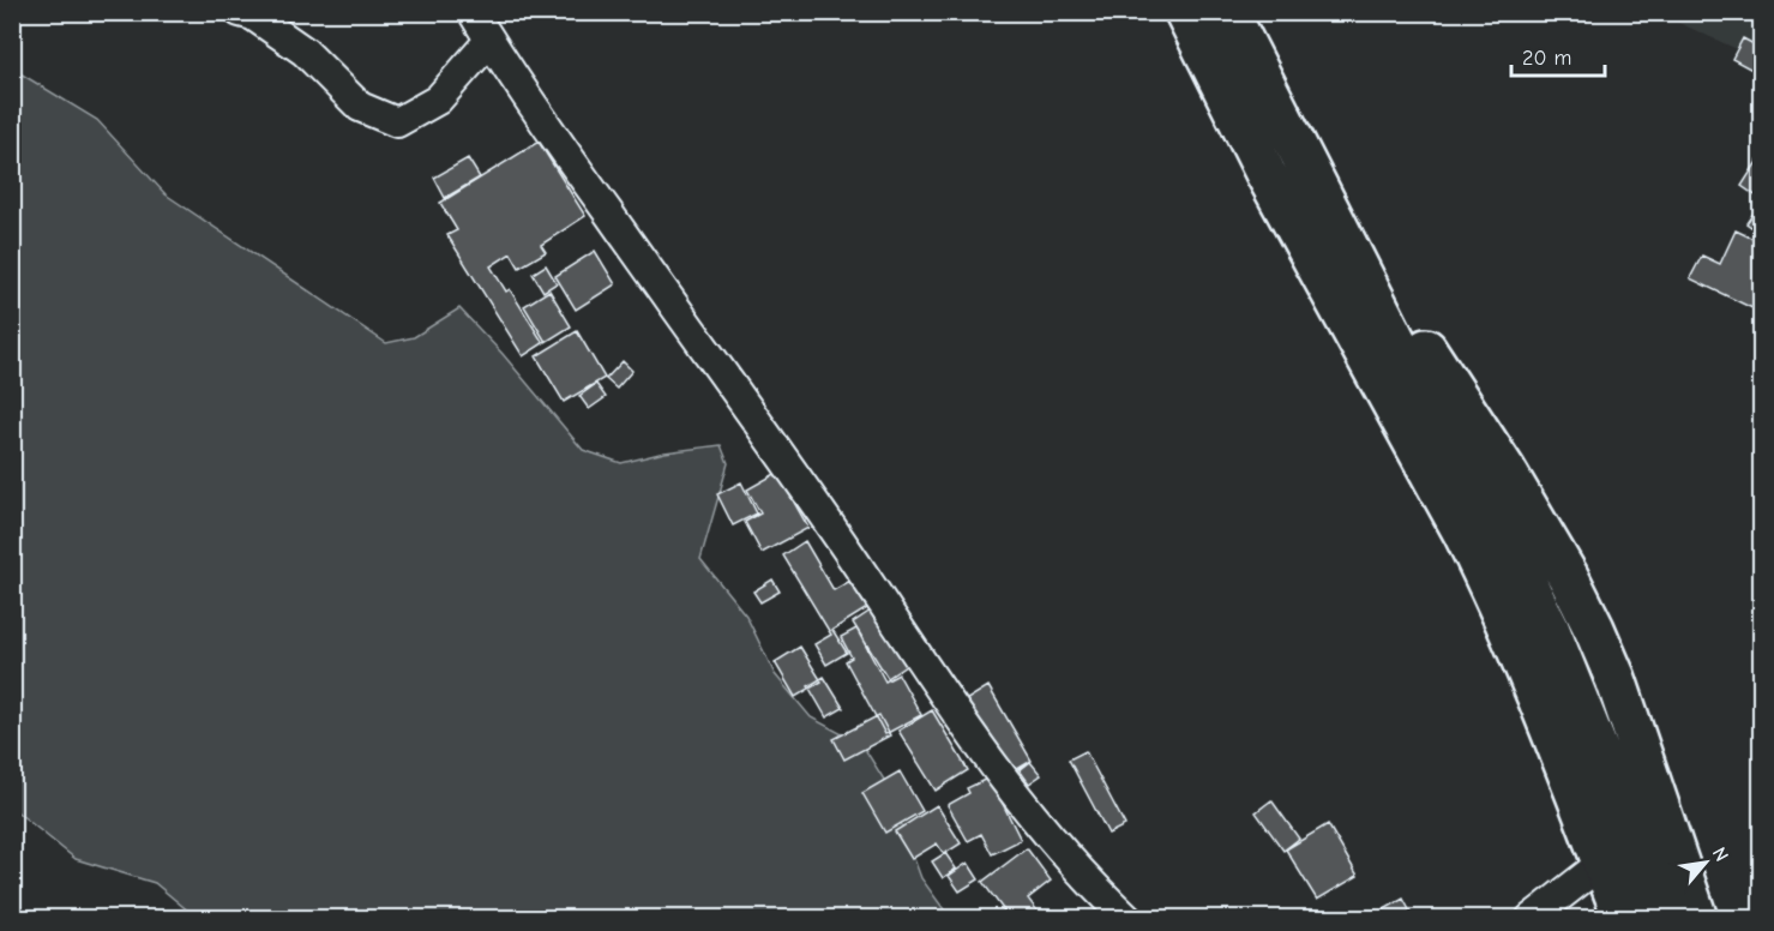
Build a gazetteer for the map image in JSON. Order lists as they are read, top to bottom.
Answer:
{
  "scale_bar": "20 m",
  "north": "top right"
}
